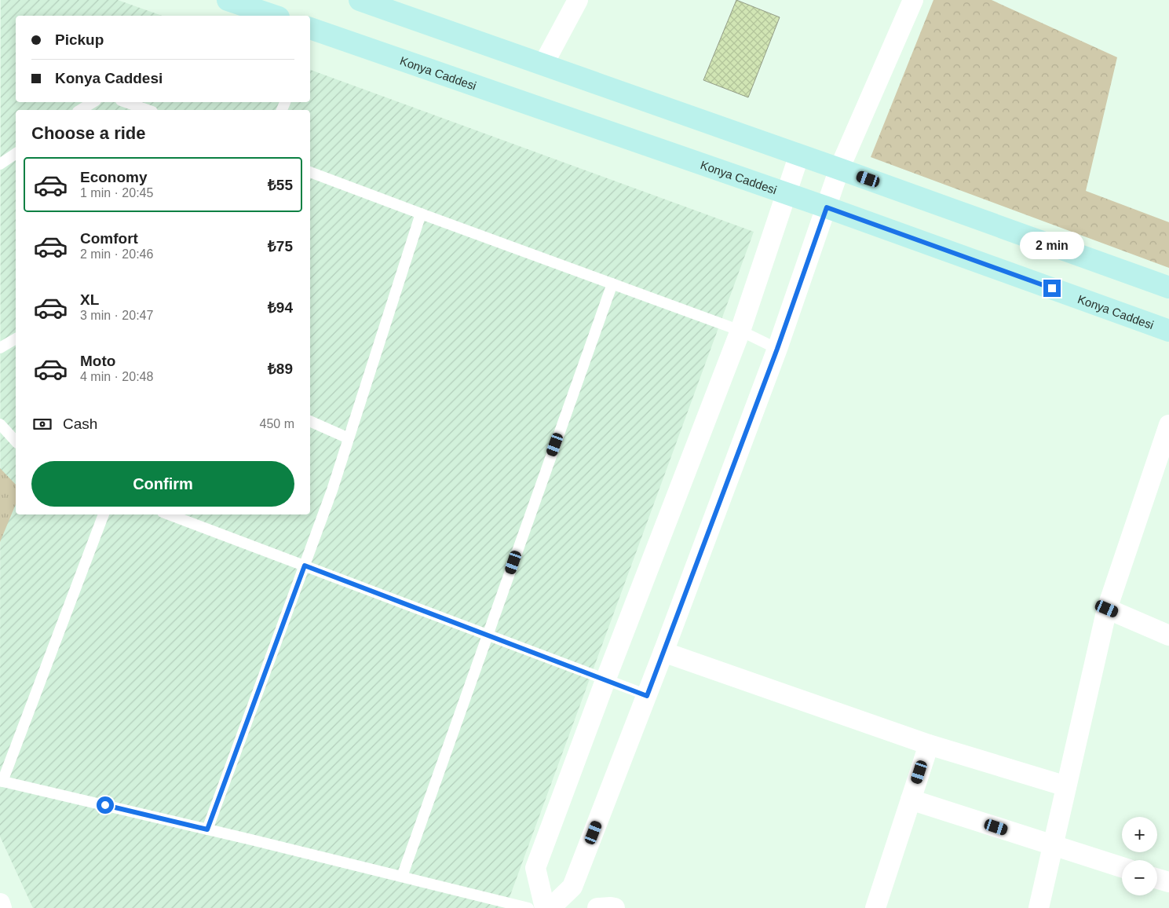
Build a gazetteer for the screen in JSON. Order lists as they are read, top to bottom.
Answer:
{
  "streets": {
    "main road": ["Konya Caddesi"]
  },
  "page": {
    "banner": ["Pickup", "Konya Caddesi"],
    "heading": "Choose a ride",
    "list": [
      {
        "name": "Economy",
        "note": "1 min · 20:45",
        "value": "₺55"
      },
      {
        "name": "Comfort",
        "note": "2 min · 20:46",
        "value": "₺75"
      },
      {
        "name": "XL",
        "note": "3 min · 20:47",
        "value": "₺94"
      },
      {
        "name": "Moto",
        "note": "4 min · 20:48",
        "value": "₺89"
      }
    ],
    "bubble": "2 min",
    "pay": ["Cash", "450 m"],
    "buttons": "Confirm",
    "map_buttons": ["+", "−"]
  }
}
